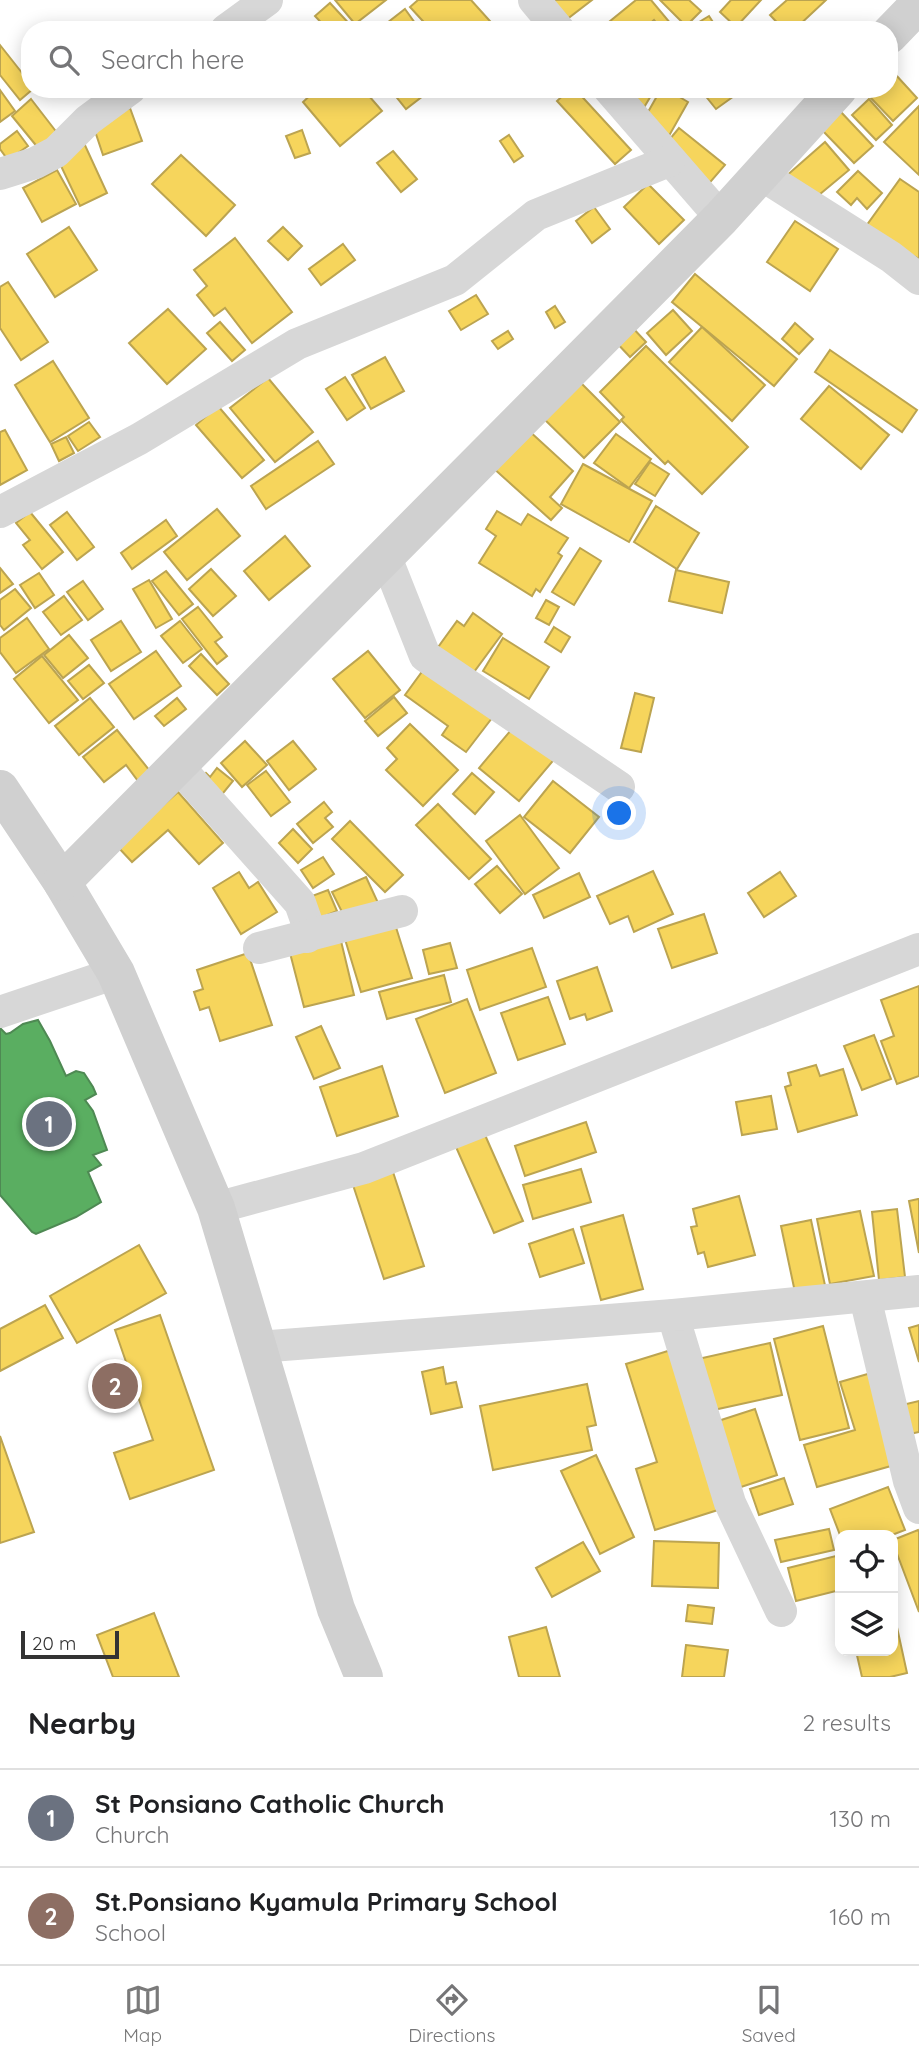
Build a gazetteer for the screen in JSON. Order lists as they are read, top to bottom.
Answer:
{
  "scale_bar": "20 m",
  "page": {
    "search": "Search here",
    "pins": ["1", "2"],
    "scale": "20 m",
    "heading": ["Nearby", "2 results"],
    "list": [
      {
        "mark": "1",
        "name": "St Ponsiano Catholic Church",
        "note": "Church",
        "value": "130 m"
      },
      {
        "mark": "2",
        "name": "St.Ponsiano Kyamula Primary School",
        "note": "School",
        "value": "160 m"
      }
    ],
    "nav": ["Map", "Directions", "Saved"]
  }
}
